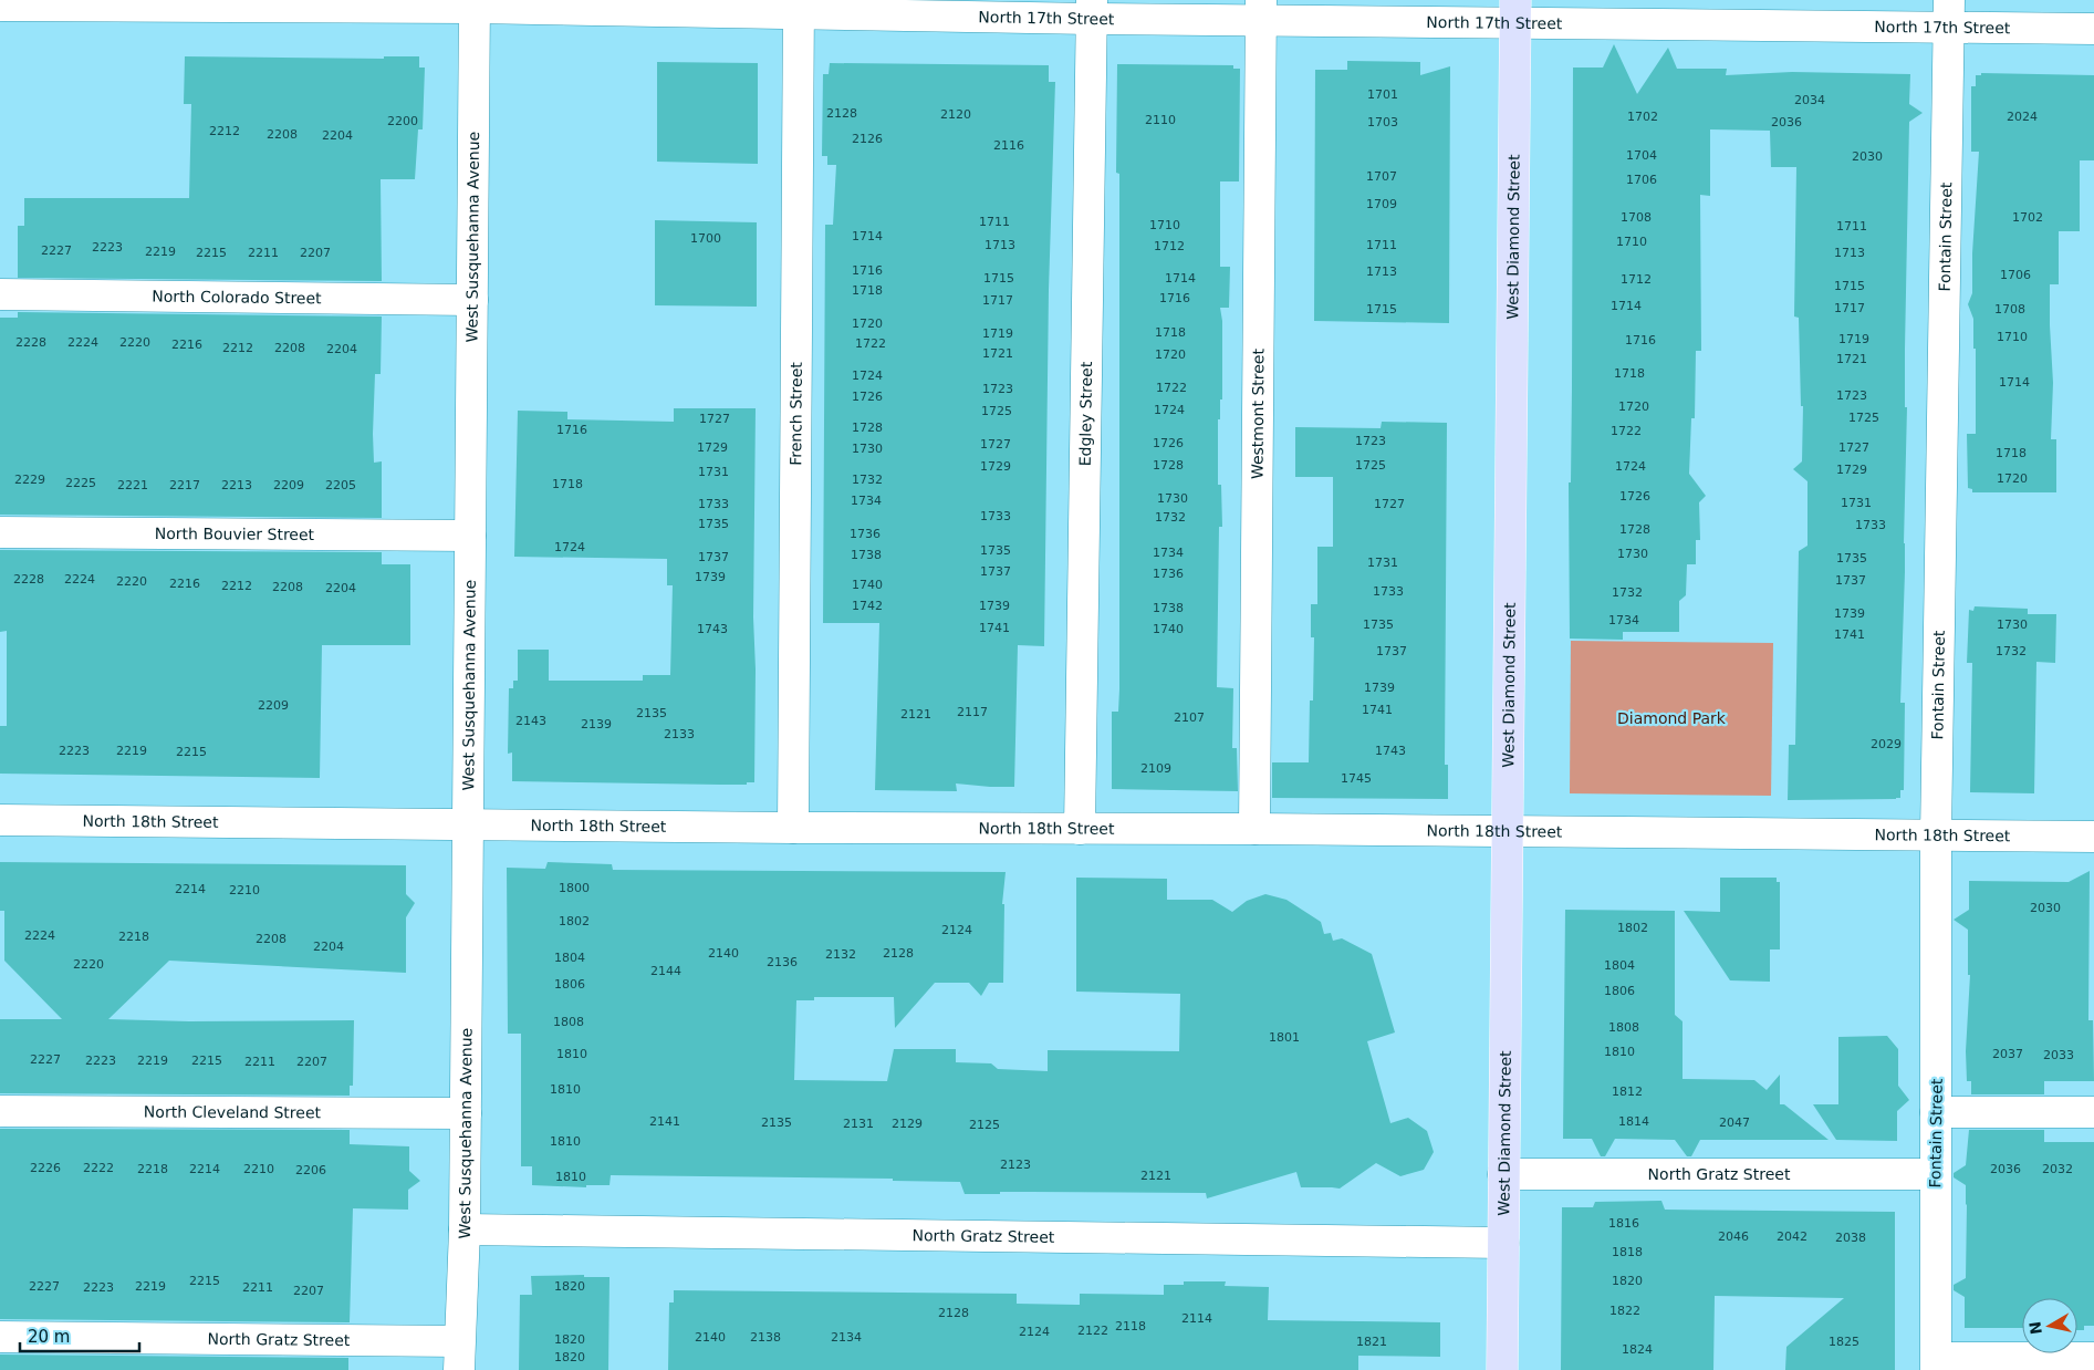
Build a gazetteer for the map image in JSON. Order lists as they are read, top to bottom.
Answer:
{
  "streets": {
    "main road": ["West Diamond Street"],
    "street": [
      "North 17th Street",
      "West Susquehanna Avenue",
      "Fontain Street",
      "North Colorado Street",
      "French Street",
      "Edgley Street",
      "Westmont Street",
      "North Bouvier Street",
      "North 18th Street",
      "North Cleveland Street",
      "North Gratz Street"
    ]
  },
  "crossings": [
    ["North 17th Street", "West Susquehanna Avenue"],
    ["North 17th Street", "West Diamond Street"],
    ["North 17th Street", "Fontain Street"],
    ["North 17th Street", "French Street"],
    ["North 17th Street", "Edgley Street"],
    ["North 17th Street", "Westmont Street"],
    ["West Susquehanna Avenue", "North Colorado Street"],
    ["West Susquehanna Avenue", "North Bouvier Street"],
    ["West Susquehanna Avenue", "North 18th Street"],
    ["West Susquehanna Avenue", "North Cleveland Street"],
    ["West Susquehanna Avenue", "North Gratz Street"],
    ["West Diamond Street", "North 18th Street"],
    ["West Diamond Street", "North Gratz Street"],
    ["Fontain Street", "North 18th Street"],
    ["Fontain Street", "North Gratz Street"],
    ["French Street", "North 18th Street"],
    ["Edgley Street", "North 18th Street"],
    ["Westmont Street", "North 18th Street"]
  ],
  "parks": ["Diamond Park"],
  "house_numbers": [
    "1701",
    "2034",
    "2128",
    "2120",
    "1702",
    "2024",
    "2110",
    "2200",
    "1703",
    "2036",
    "2212",
    "2208",
    "2204",
    "2126",
    "2116",
    "1704",
    "2030",
    "1707",
    "1706",
    "1709",
    "1708",
    "1702",
    "1711",
    "1710",
    "1711",
    "1714",
    "1700",
    "1710",
    "1713",
    "1711",
    "1712",
    "2223",
    "2227",
    "2219",
    "2215",
    "2211",
    "2207",
    "1713",
    "1716",
    "1713",
    "1706",
    "1715",
    "1714",
    "1712",
    "1715",
    "1718",
    "1716",
    "1717",
    "1714",
    "1717",
    "1715",
    "1708",
    "1720",
    "1718",
    "1719",
    "1710",
    "1719",
    "1716",
    "2228",
    "2224",
    "2220",
    "1722",
    "2216",
    "2212",
    "2208",
    "2204",
    "1721",
    "1720",
    "1721",
    "1718",
    "1724",
    "1714",
    "1722",
    "1723",
    "1723",
    "1726",
    "1720",
    "1724",
    "1725",
    "1725",
    "1727",
    "1728",
    "1716",
    "1722",
    "1723",
    "1726",
    "1727",
    "1729",
    "1727",
    "1730",
    "1718",
    "1728",
    "1725",
    "1729",
    "1724",
    "1729",
    "1731",
    "1720",
    "2229",
    "1732",
    "2225",
    "1718",
    "2221",
    "2217",
    "2213",
    "2209",
    "2205",
    "1726",
    "1730",
    "1734",
    "1731",
    "1733",
    "1727",
    "1733",
    "1732",
    "1735",
    "1733",
    "1728",
    "1736",
    "1724",
    "1735",
    "1734",
    "1730",
    "1738",
    "1737",
    "1735",
    "1731",
    "1737",
    "1736",
    "1739",
    "2228",
    "2224",
    "1737",
    "2220",
    "2216",
    "1740",
    "2212",
    "2208",
    "2204",
    "1733",
    "1732",
    "1742",
    "1739",
    "1738",
    "1739",
    "1734",
    "1735",
    "1730",
    "1741",
    "1743",
    "1740",
    "1741",
    "1737",
    "1732",
    "1739",
    "2209",
    "1741",
    "2117",
    "2135",
    "2121",
    "2107",
    "2143",
    "2139",
    "2133",
    "2029",
    "2223",
    "2219",
    "1743",
    "2215",
    "2109",
    "1745",
    "1800",
    "2214",
    "2210",
    "2030",
    "1802",
    "1802",
    "2124",
    "2224",
    "2218",
    "2208",
    "2204",
    "2140",
    "2128",
    "2132",
    "1804",
    "2136",
    "2220",
    "1804",
    "2144",
    "1806",
    "1806",
    "1808",
    "1808",
    "1801",
    "1810",
    "1810",
    "2037",
    "2033",
    "2227",
    "2223",
    "2219",
    "2215",
    "2211",
    "2207",
    "1810",
    "1812",
    "2141",
    "1814",
    "2135",
    "2047",
    "2131",
    "2129",
    "2125",
    "1810",
    "2123",
    "2226",
    "2222",
    "2218",
    "2214",
    "2210",
    "2036",
    "2032",
    "2206",
    "2121",
    "1810",
    "1816",
    "2046",
    "2042",
    "2038",
    "1818",
    "2215",
    "1820",
    "2227",
    "2219",
    "1820",
    "2223",
    "2211",
    "2207",
    "1822",
    "2128",
    "2114",
    "2118",
    "2122",
    "2124",
    "2140",
    "2138",
    "2134",
    "1820",
    "1821",
    "1825",
    "1824",
    "1820"
  ],
  "scale_bar": "20 m",
  "north": "left"
}
